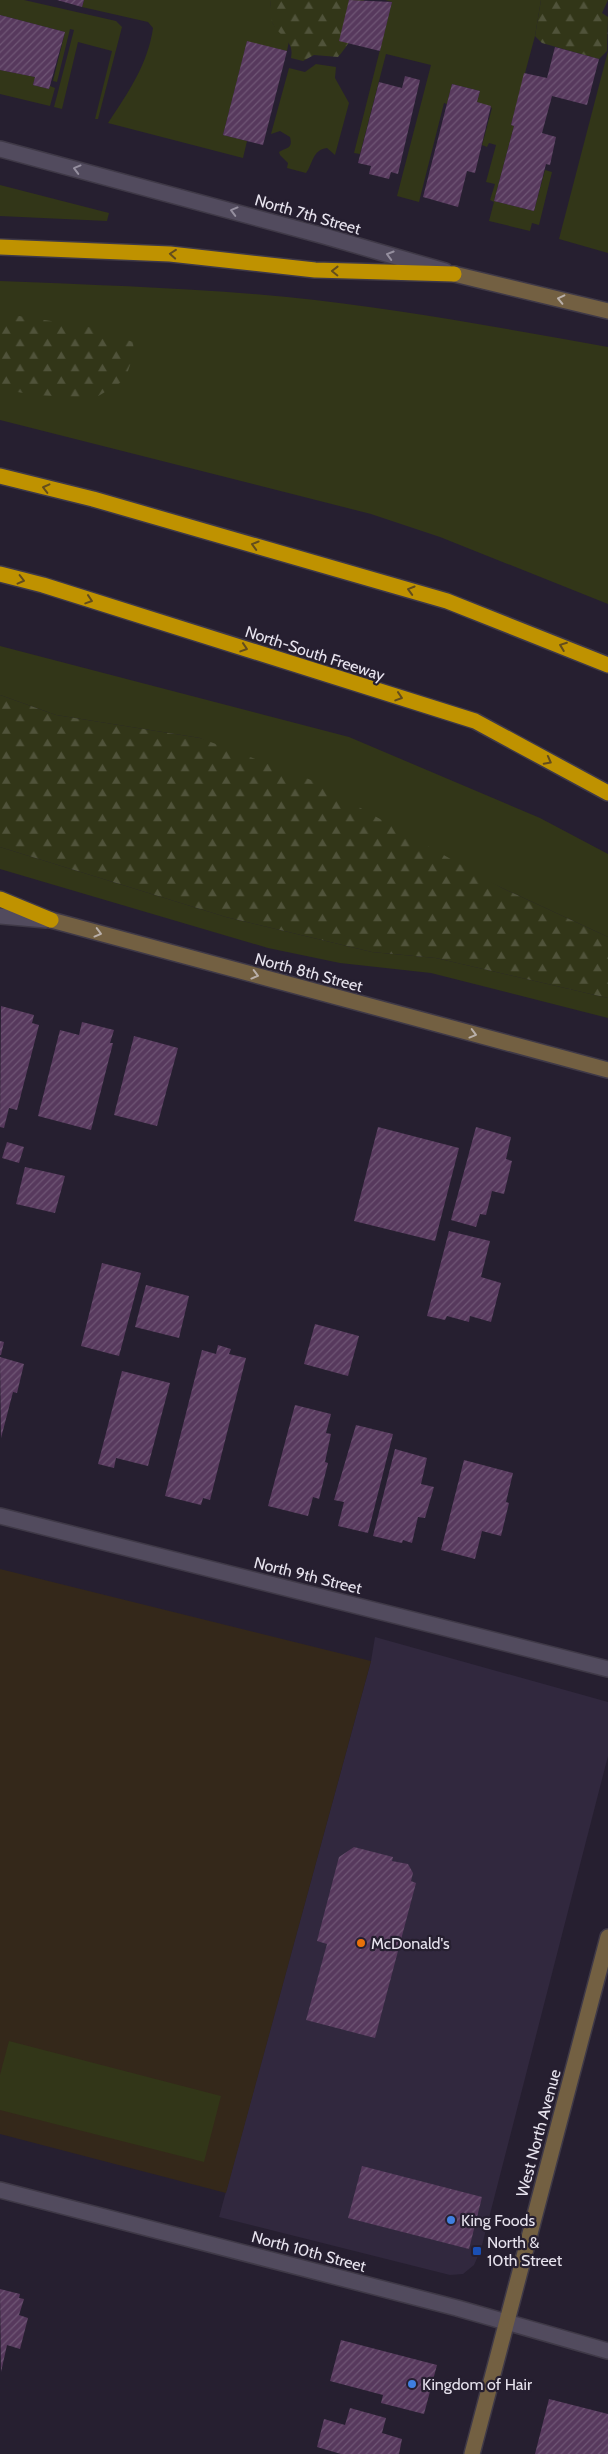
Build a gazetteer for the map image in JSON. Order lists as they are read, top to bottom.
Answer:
{
  "streets": {
    "highway": ["North-South Freeway"],
    "main road": ["North 7th Street", "North 8th Street", "West North Avenue"],
    "street": ["North 9th Street", "North 10th Street"]
  },
  "crossings": [
    ["West North Avenue", "North 10th Street"]
  ],
  "one_way": ["North 7th Street", "North 8th Street"],
  "places": {
    "other": ["McDonald's", "King Foods", "Kingdom of Hair"],
    "transit": ["North & 10th Street"]
  }
}
